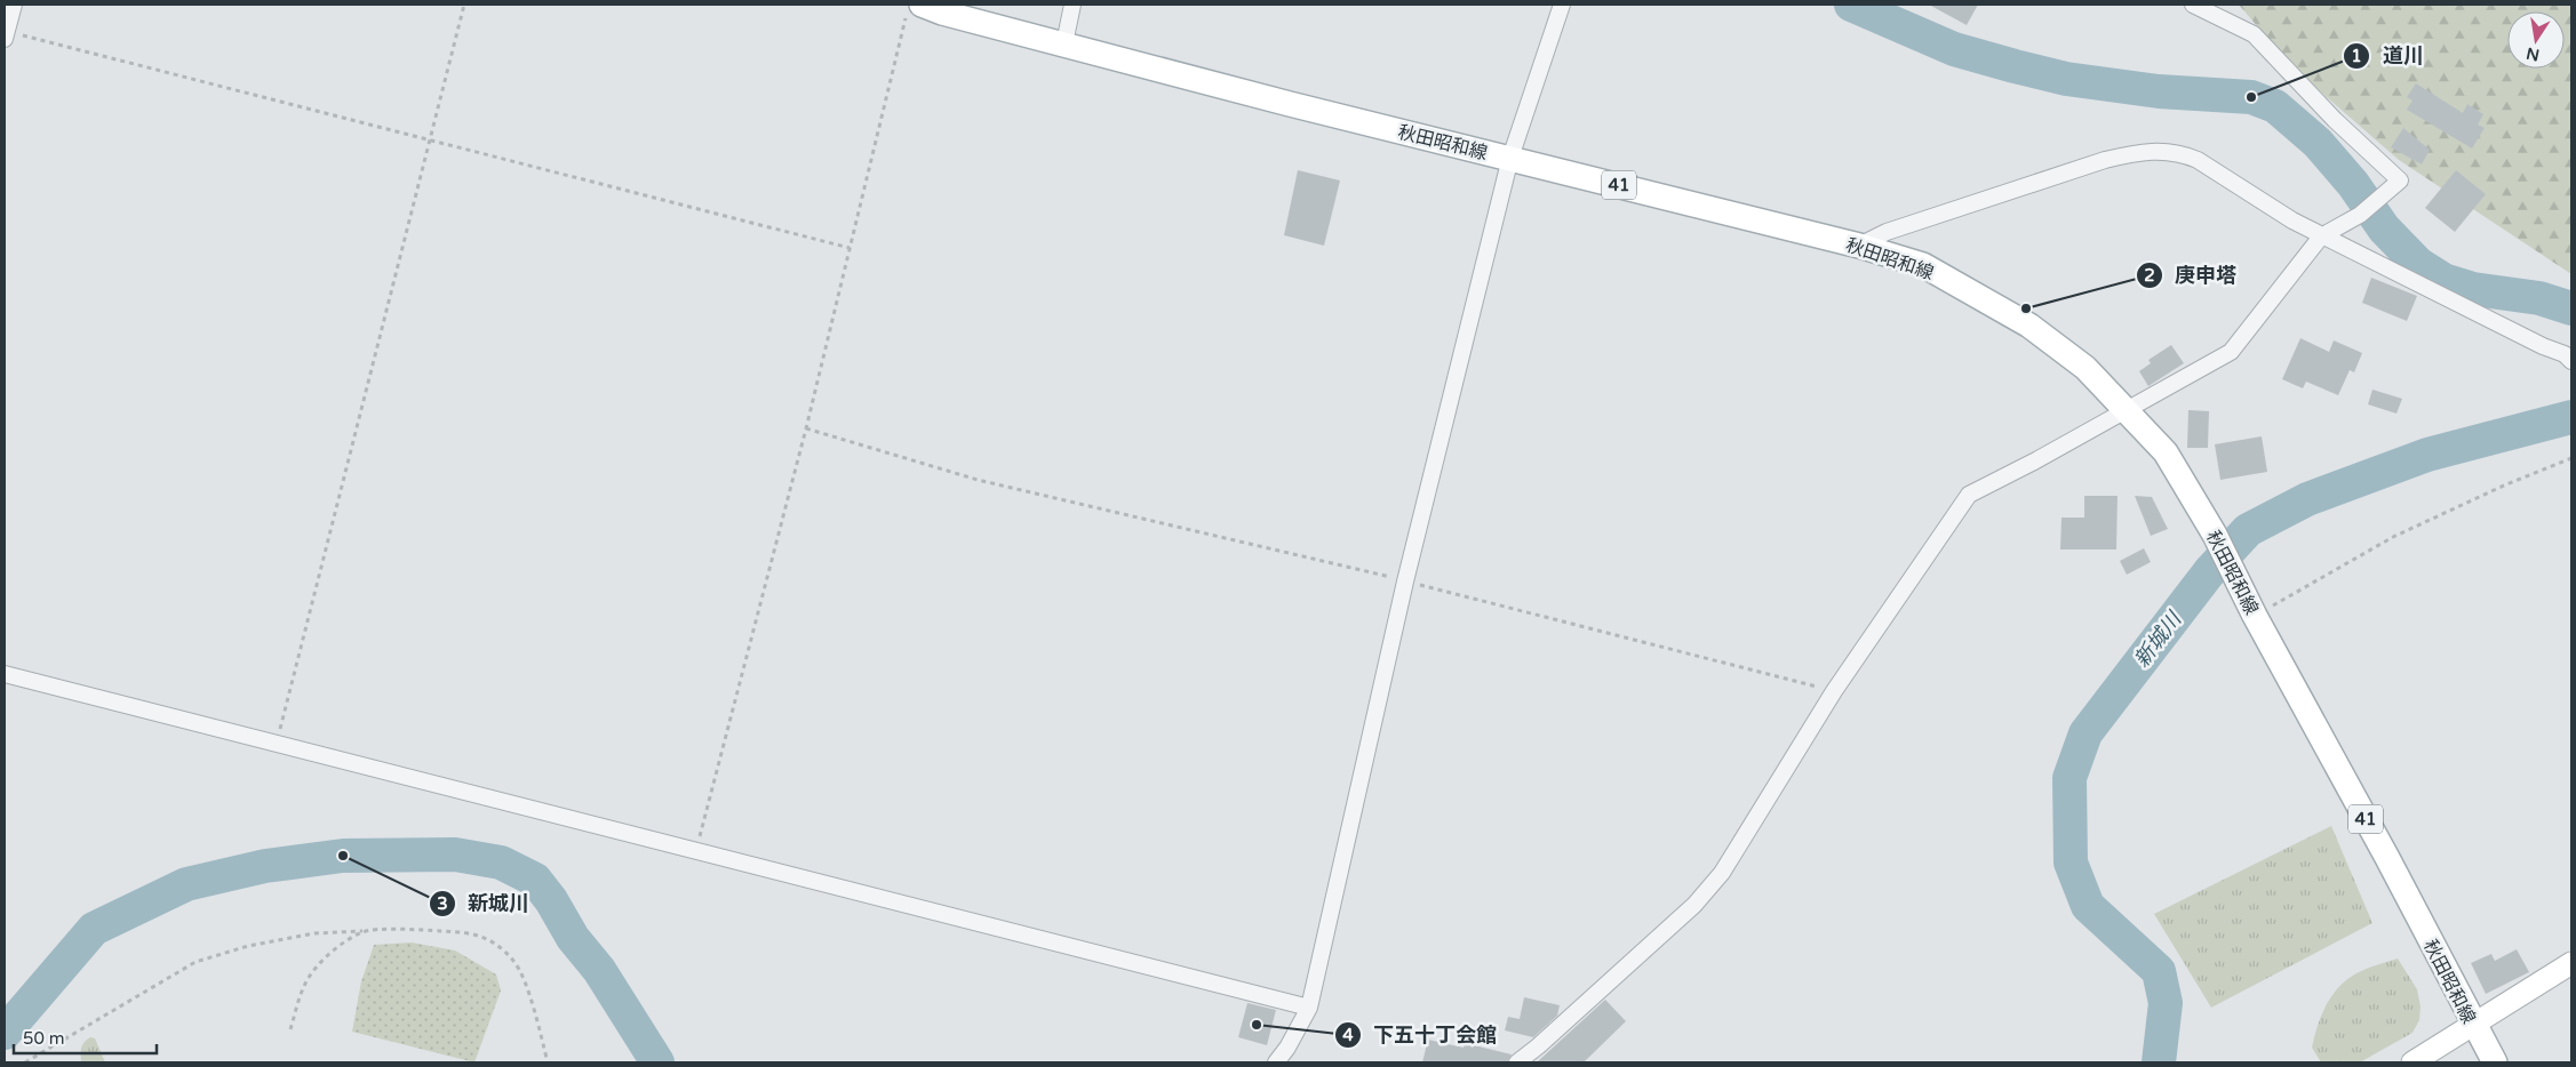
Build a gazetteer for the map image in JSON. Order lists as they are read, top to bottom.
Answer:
{
  "streets": {
    "main road": ["秋田昭和線", "41"]
  },
  "water": ["新城川"],
  "places": [
    "道川",
    "庚申塔",
    "新城川",
    "下五十丁会館"
  ],
  "scale_bar": "50 m",
  "north": "bottom"
}
